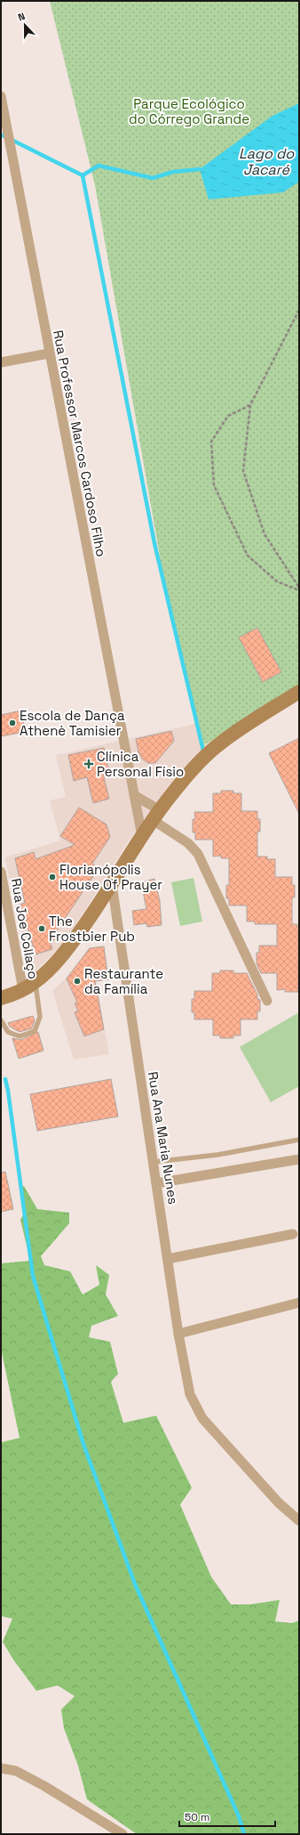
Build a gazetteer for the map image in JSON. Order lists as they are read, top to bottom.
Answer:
{
  "streets": {
    "street": ["Rua Professor Marcos Cardoso Filho", "Rua Joe Collaço", "Rua Ana Maria Nunes"]
  },
  "water": ["Lago do Jacaré"],
  "parks": ["Parque Ecológico do Córrego Grande"],
  "places": {
    "other": [
      "Escola de Dança Athenè Tamisier",
      "Florianópolis House Of Prayer",
      "The Frostbier Pub",
      "Restaurante da Família"
    ],
    "health": ["Clínica Personal Físio"]
  },
  "scale_bar": "50 m",
  "north": "top"
}
